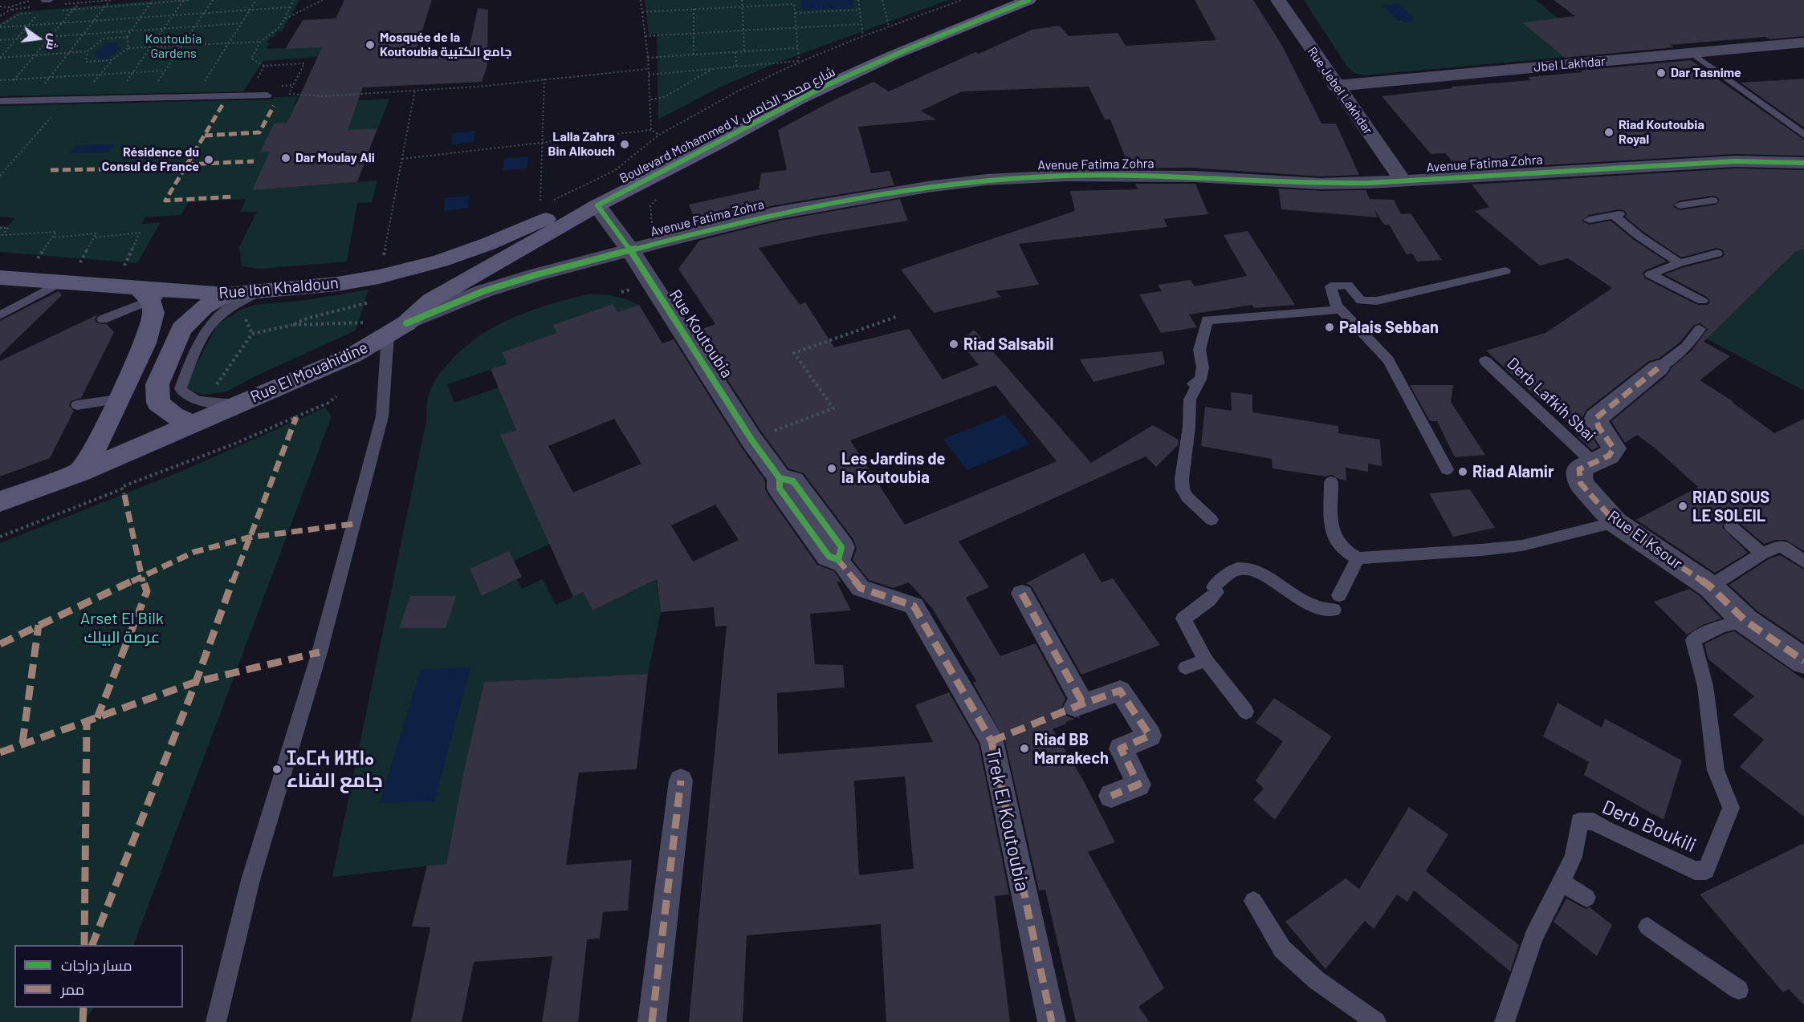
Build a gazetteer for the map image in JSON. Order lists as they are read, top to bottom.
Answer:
{
  "streets": {
    "main road": ["Boulevard Mohammed V شارع محمد الخامس", "Rue Ibn Khaldoun", "Rue El Mouahidine"],
    "street": [
      "Jbel Lakhdar",
      "Rue Jebel Lakhdar",
      "Avenue Fatima Zohra",
      "Rue Koutoubia",
      "Rue El Ksour",
      "Trek El Koutoubia"
    ],
    "lane": ["Derb Lafkih Sbai", "Derb Boukili"]
  },
  "crossings": [
    ["Jbel Lakhdar", "Rue Jebel Lakhdar"],
    ["Rue Jebel Lakhdar", "Avenue Fatima Zohra"],
    ["Boulevard Mohammed V شارع محمد الخامس", "Rue Ibn Khaldoun"],
    ["Boulevard Mohammed V شارع محمد الخامس", "Rue Koutoubia"],
    ["Boulevard Mohammed V شارع محمد الخامس", "Rue El Mouahidine"],
    ["Avenue Fatima Zohra", "Rue Koutoubia"],
    ["Avenue Fatima Zohra", "Rue El Mouahidine"],
    ["Rue Koutoubia", "Rue El Mouahidine"],
    ["Rue Koutoubia", "Trek El Koutoubia"],
    ["Derb Lafkih Sbai", "Rue El Ksour"],
    ["Rue El Ksour", "Derb Boukili"]
  ],
  "parks": ["Koutoubia Gardens", "Arset El Bilk عرصة البيلك"],
  "places": [
    "Mosquée de la Koutoubia جامع الكتبية",
    "Dar Tasnime",
    "Riad Koutoubia Royal",
    "Lalla Zahra Bin Alkouch",
    "Dar Moulay Ali",
    "Résidence du Consul de France",
    "Palais Sebban",
    "Riad Salsabil",
    "Les Jardins de la Koutoubia",
    "Riad Alamir",
    "RIAD SOUS LE SOLEIL",
    "Riad BB Marrakech",
    "ⵊⴰⵎⵄ ⵍⴼⵏⴰ جامع الفناء"
  ],
  "legend": ["مسار دراجات", "ممر"],
  "north": "right"
}
